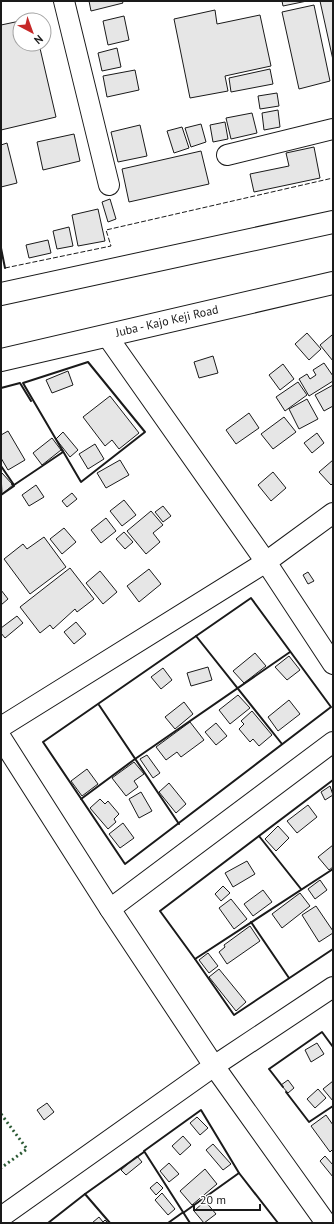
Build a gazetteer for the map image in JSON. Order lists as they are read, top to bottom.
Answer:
{
  "streets": {
    "main road": ["Juba - Kajo Keji Road"]
  },
  "scale_bar": "20 m",
  "north": "bottom right"
}
